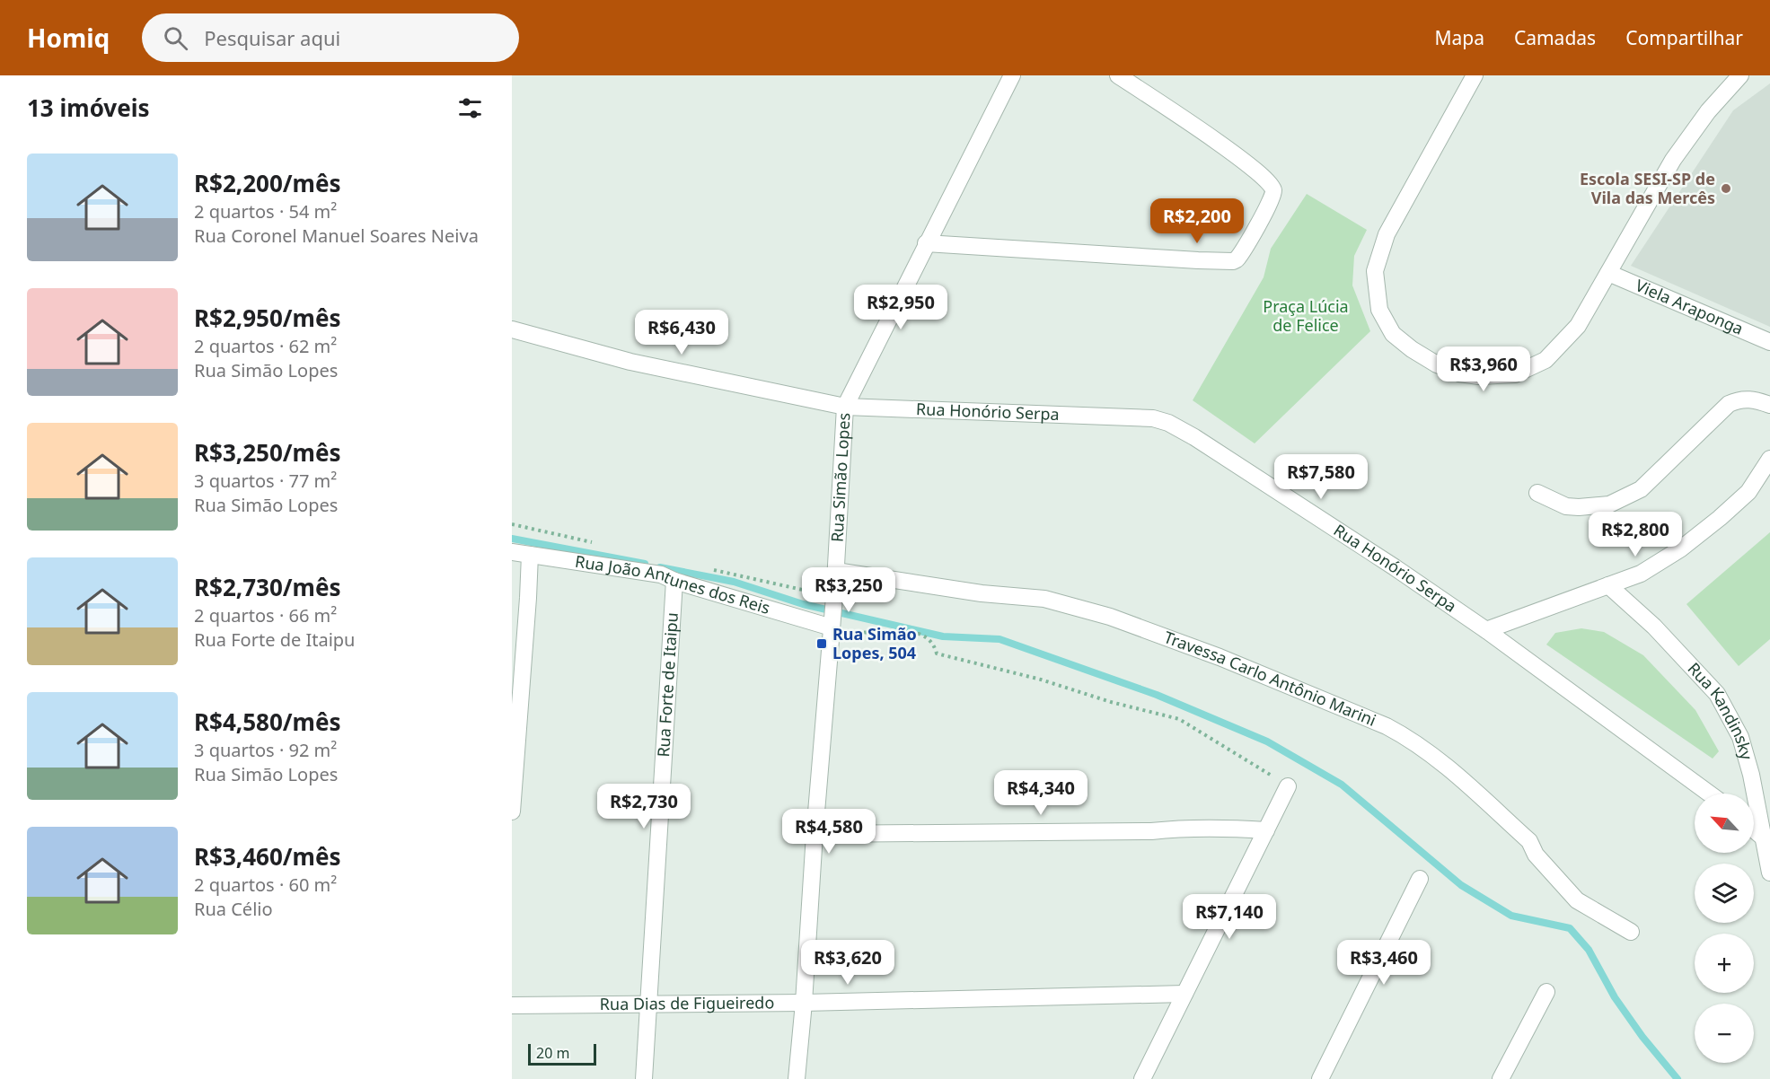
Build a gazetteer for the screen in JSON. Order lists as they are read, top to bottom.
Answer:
{
  "streets": {
    "street": [
      "Viela Araponga",
      "Rua Honório Serpa",
      "Rua Simão Lopes",
      "Rua João Antunes dos Reis",
      "Travessa Carlo Antônio Marini",
      "Rua Forte de Itaipu",
      "Rua Kandinsky",
      "Rua Dias de Figueiredo"
    ]
  },
  "crossings": [
    ["Rua Honório Serpa", "Rua Simão Lopes"],
    ["Rua Simão Lopes", "Rua João Antunes dos Reis"],
    ["Rua Simão Lopes", "Travessa Carlo Antônio Marini"],
    ["Rua Simão Lopes", "Rua Dias de Figueiredo"],
    ["Rua João Antunes dos Reis", "Rua Forte de Itaipu"],
    ["Rua Forte de Itaipu", "Rua Dias de Figueiredo"]
  ],
  "parks": ["Praça Lúcia de Felice"],
  "places": {
    "other": ["Escola SESI-SP de Vila das Mercês"],
    "transit": ["Rua Simão Lopes, 504"]
  },
  "scale_bar": "20 m",
  "north": "top left",
  "page": {
    "header": "Homiq",
    "search": "Pesquisar aqui",
    "nav": ["Mapa", "Camadas", "Compartilhar"],
    "heading": "13 imóveis",
    "list": [
      {
        "name": "R$2,200/mês",
        "note": "2 quartos · 54 m² · Rua Coronel Manuel Soares Neiva"
      },
      {
        "name": "R$2,950/mês",
        "note": "2 quartos · 62 m² · Rua Simão Lopes"
      },
      {
        "name": "R$3,250/mês",
        "note": "3 quartos · 77 m² · Rua Simão Lopes"
      },
      {
        "name": "R$2,730/mês",
        "note": "2 quartos · 66 m² · Rua Forte de Itaipu"
      },
      {
        "name": "R$4,580/mês",
        "note": "3 quartos · 92 m² · Rua Simão Lopes"
      },
      {
        "name": "R$3,460/mês",
        "note": "2 quartos · 60 m² · Rua Célio"
      }
    ],
    "price": [
      "R$2,200",
      "R$2,950",
      "R$6,430",
      "R$3,960",
      "R$7,580",
      "R$2,800",
      "R$3,250",
      "R$4,340",
      "R$2,730",
      "R$4,580",
      "R$7,140",
      "R$3,620",
      "R$3,460"
    ],
    "map_buttons": ["+", "−"],
    "scale": "20 m"
  }
}
